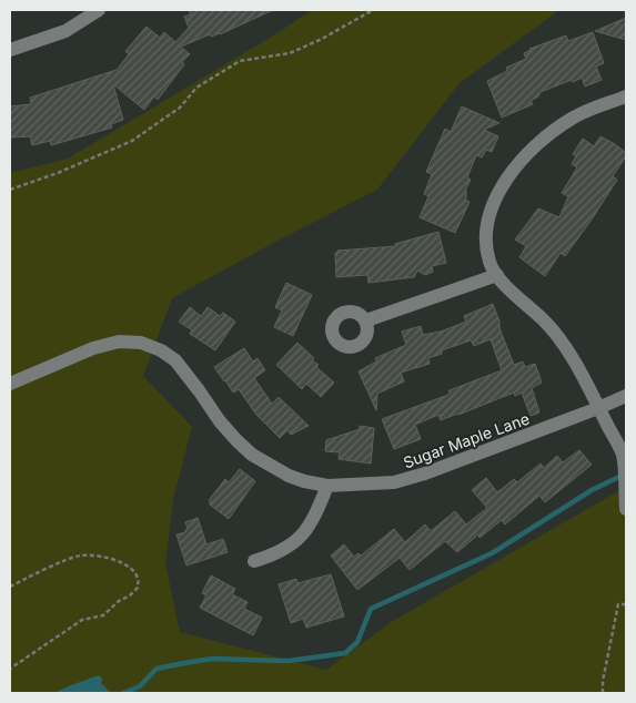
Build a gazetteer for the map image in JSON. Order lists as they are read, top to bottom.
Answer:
{
  "streets": {
    "street": ["Sugar Maple Lane"]
  }
}
